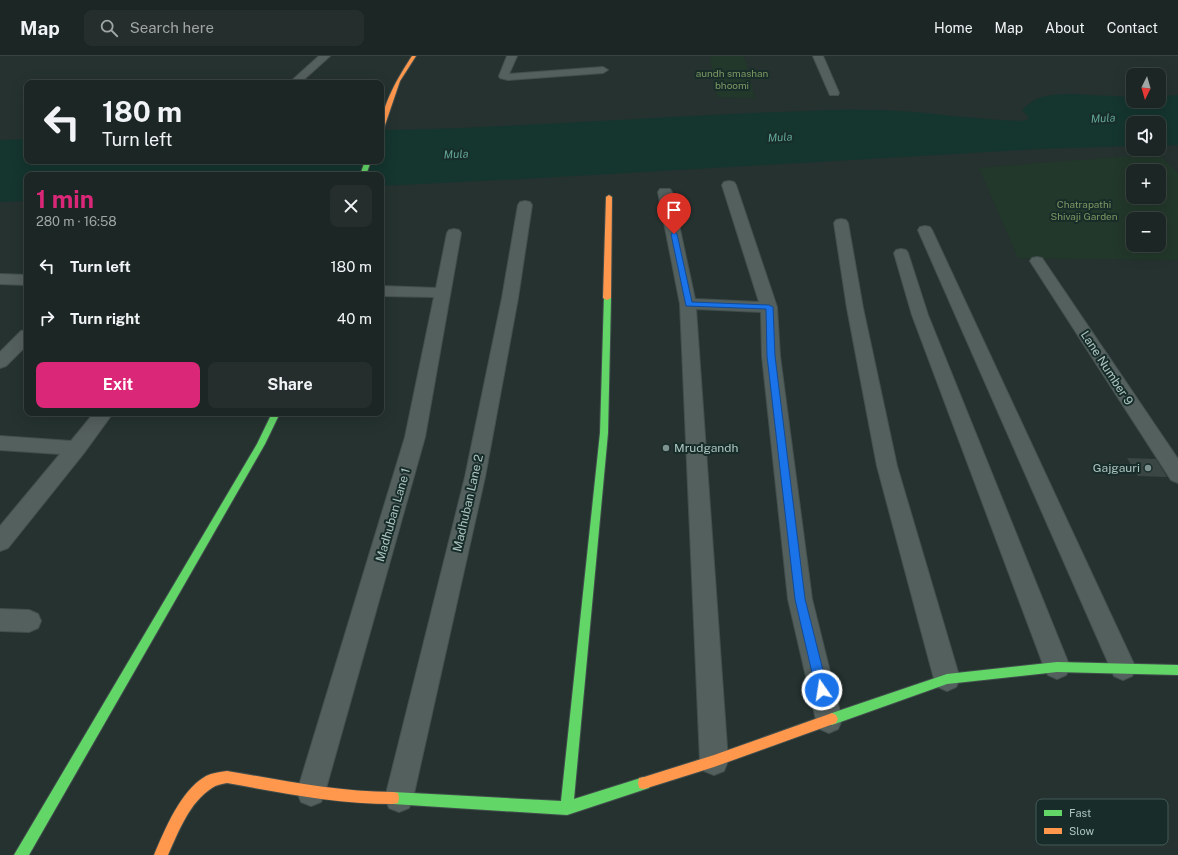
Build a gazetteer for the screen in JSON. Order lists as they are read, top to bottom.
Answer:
{
  "streets": {
    "street": ["Lane Number 9", "Madhuban Lane 2", "Madhuban Lane 1"]
  },
  "water": ["Mula"],
  "parks": ["aundh smashan bhoomi", "Chatrapathi Shivaji Garden"],
  "places": ["Mrudgandh", "Gajgauri"],
  "legend": ["Fast", "Slow"],
  "north": "bottom",
  "page": {
    "header": "Map",
    "search": "Search here",
    "nav": [
      "Home",
      "Map",
      "About",
      "Contact"
    ],
    "map_buttons": ["+", "−"],
    "turn": ["180 m", "Turn left"],
    "heading": ["1 min", "280 m · 16:58"],
    "list": [
      {
        "name": "Turn left",
        "value": "180 m"
      },
      {
        "name": "Turn right",
        "value": "40 m"
      }
    ],
    "buttons": ["Exit", "Share"]
  }
}
